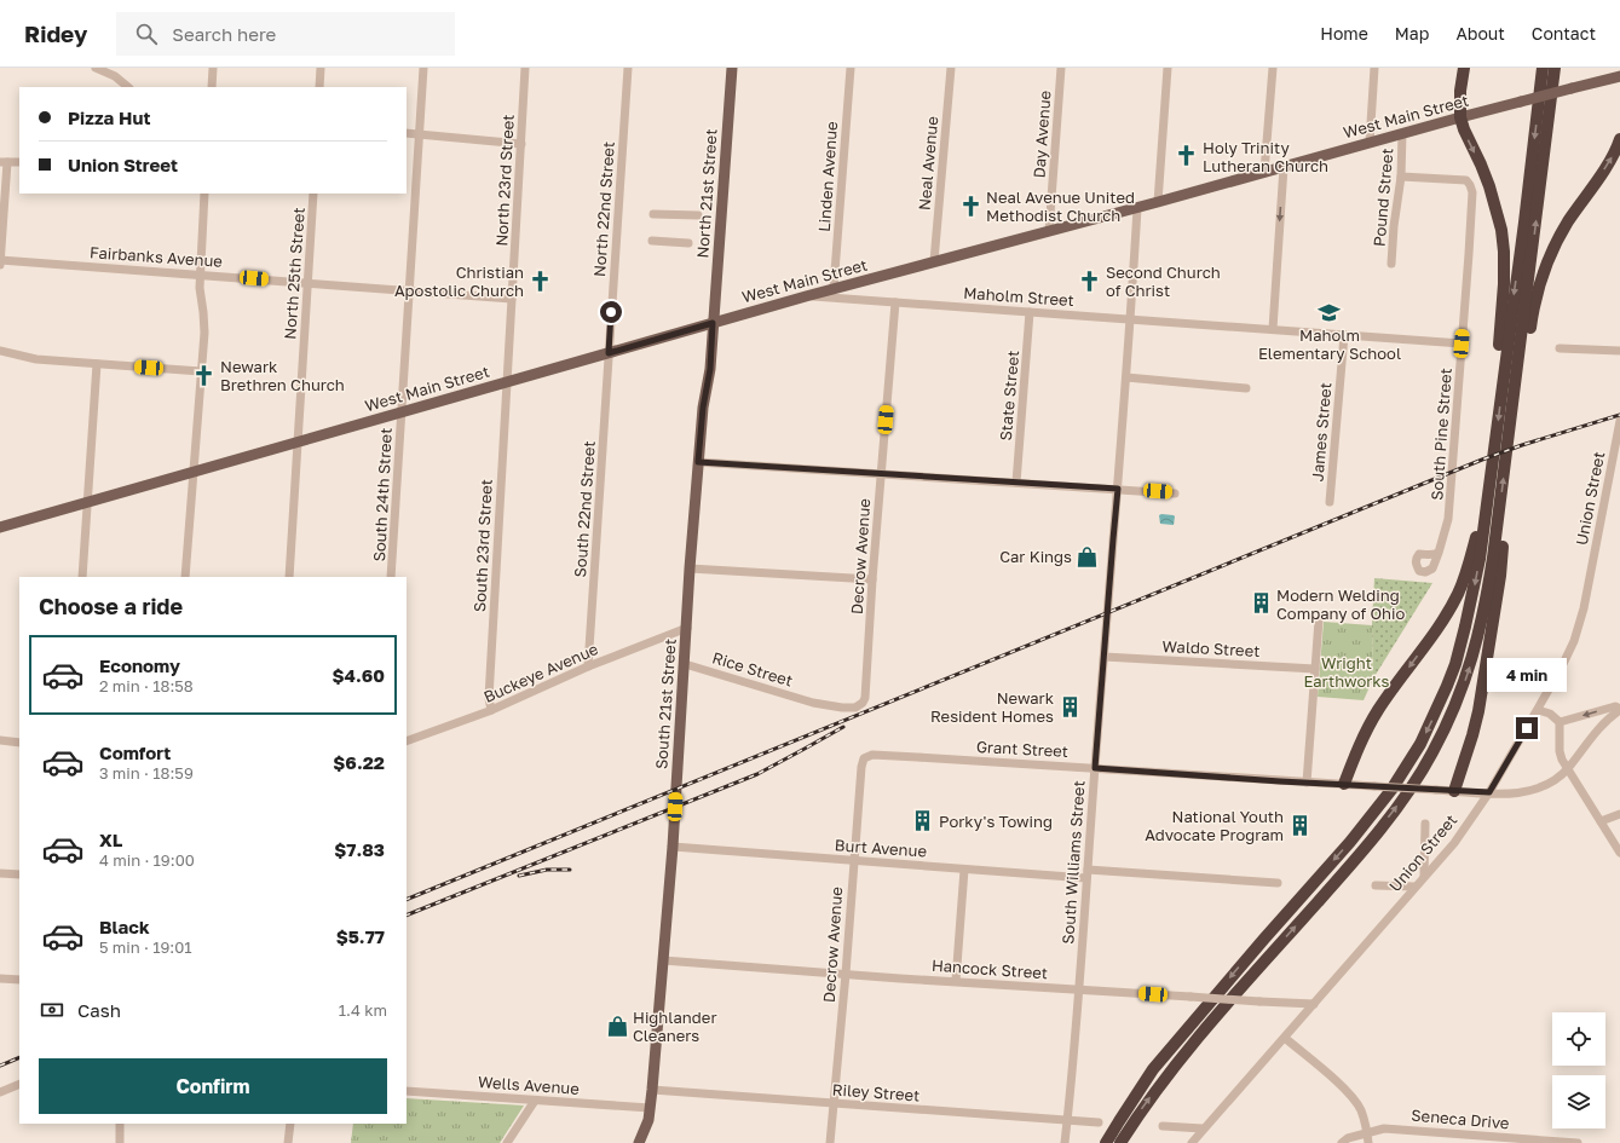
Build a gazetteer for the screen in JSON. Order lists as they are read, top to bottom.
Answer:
{
  "streets": {
    "main road": ["West Main Street", "North 21st Street", "South 21st Street"],
    "street": [
      "Day Avenue",
      "Neal Avenue",
      "Linden Avenue",
      "North 23rd Street",
      "Pound Street",
      "North 22nd Street",
      "Fairbanks Avenue",
      "North 25th Street",
      "Maholm Street",
      "State Street",
      "James Street",
      "South Pine Street",
      "South 24th Street",
      "Union Street",
      "South 22nd Street",
      "South 23rd Street",
      "Decrow Avenue",
      "Waldo Street",
      "Rice Street",
      "Buckeye Avenue",
      "Grant Street",
      "Burt Avenue",
      "South Williams Street",
      "Hancock Street",
      "Wells Avenue",
      "Riley Street",
      "Seneca Drive"
    ]
  },
  "crossings": [
    ["West Main Street", "Day Avenue"],
    ["West Main Street", "Neal Avenue"],
    ["West Main Street", "Linden Avenue"],
    ["West Main Street", "North 23rd Street"],
    ["West Main Street", "North 21st Street"],
    ["West Main Street", "Pound Street"],
    ["West Main Street", "North 22nd Street"],
    ["West Main Street", "North 25th Street"],
    ["West Main Street", "Maholm Street"],
    ["West Main Street", "South 24th Street"],
    ["West Main Street", "South 22nd Street"],
    ["West Main Street", "South 23rd Street"],
    ["West Main Street", "South 21st Street"],
    ["West Main Street", "South Williams Street"],
    ["North 23rd Street", "Fairbanks Avenue"],
    ["North 23rd Street", "South 23rd Street"],
    ["North 21st Street", "South 21st Street"],
    ["Pound Street", "South Pine Street"],
    ["North 22nd Street", "South 22nd Street"],
    ["Fairbanks Avenue", "North 25th Street"],
    ["Fairbanks Avenue", "South 24th Street"],
    ["Maholm Street", "State Street"],
    ["Maholm Street", "James Street"],
    ["Maholm Street", "South Pine Street"],
    ["Maholm Street", "Decrow Avenue"],
    ["Maholm Street", "South Williams Street"],
    ["Union Street", "Grant Street"],
    ["Union Street", "Hancock Street"],
    ["South 22nd Street", "Buckeye Avenue"],
    ["South 23rd Street", "Buckeye Avenue"],
    ["Decrow Avenue", "Rice Street"],
    ["Decrow Avenue", "Grant Street"],
    ["Decrow Avenue", "Burt Avenue"],
    ["Decrow Avenue", "Hancock Street"],
    ["Decrow Avenue", "Riley Street"],
    ["Waldo Street", "South Williams Street"],
    ["Rice Street", "South 21st Street"],
    ["Buckeye Avenue", "South 21st Street"],
    ["South 21st Street", "Burt Avenue"],
    ["South 21st Street", "Hancock Street"],
    ["South 21st Street", "Wells Avenue"],
    ["South 21st Street", "Riley Street"],
    ["Grant Street", "South Williams Street"],
    ["Burt Avenue", "South Williams Street"],
    ["South Williams Street", "Hancock Street"],
    ["South Williams Street", "Riley Street"]
  ],
  "parks": ["Wright Earthworks"],
  "places": {
    "church": [
      "Holy Trinity Lutheran Church",
      "Neal Avenue United Methodist Church",
      "Christian Apostolic Church",
      "Second Church of Christ",
      "Newark Brethren Church"
    ],
    "school or university": ["Maholm Elementary School"],
    "shop": ["Car Kings", "Highlander Cleaners"],
    "building": [
      "Modern Welding Company of Ohio",
      "Newark Resident Homes",
      "Porky's Towing",
      "National Youth Advocate Program"
    ]
  },
  "page": {
    "header": "Ridey",
    "search": "Search here",
    "nav": [
      "Home",
      "Map",
      "About",
      "Contact"
    ],
    "banner": ["Pizza Hut", "Union Street"],
    "heading": "Choose a ride",
    "list": [
      {
        "name": "Economy",
        "note": "2 min · 18:58",
        "value": "$4.60"
      },
      {
        "name": "Comfort",
        "note": "3 min · 18:59",
        "value": "$6.22"
      },
      {
        "name": "XL",
        "note": "4 min · 19:00",
        "value": "$7.83"
      },
      {
        "name": "Black",
        "note": "5 min · 19:01",
        "value": "$5.77"
      }
    ],
    "bubble": "4 min",
    "pay": ["Cash", "1.4 km"],
    "buttons": "Confirm"
  }
}
